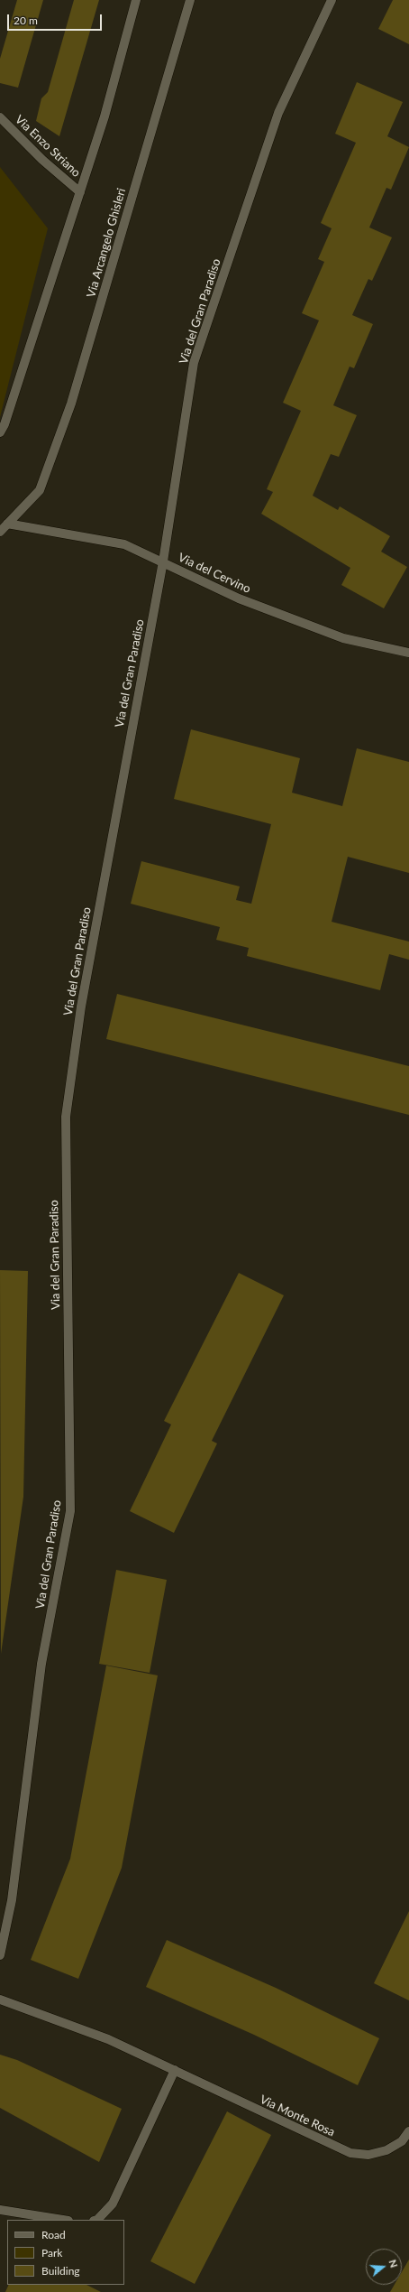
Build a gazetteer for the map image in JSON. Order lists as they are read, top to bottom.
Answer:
{
  "streets": {
    "street": [
      "Via Enzo Striano",
      "Via Arcangelo Ghisleri",
      "Via del Gran Paradiso",
      "Via del Cervino",
      "Via Monte Rosa"
    ]
  },
  "crossings": [
    ["Via Arcangelo Ghisleri", "Via del Cervino"],
    ["Via del Gran Paradiso", "Via del Cervino"]
  ],
  "legend": ["Road", "Park", "Building"],
  "scale_bar": "20 m",
  "north": "right"
}
